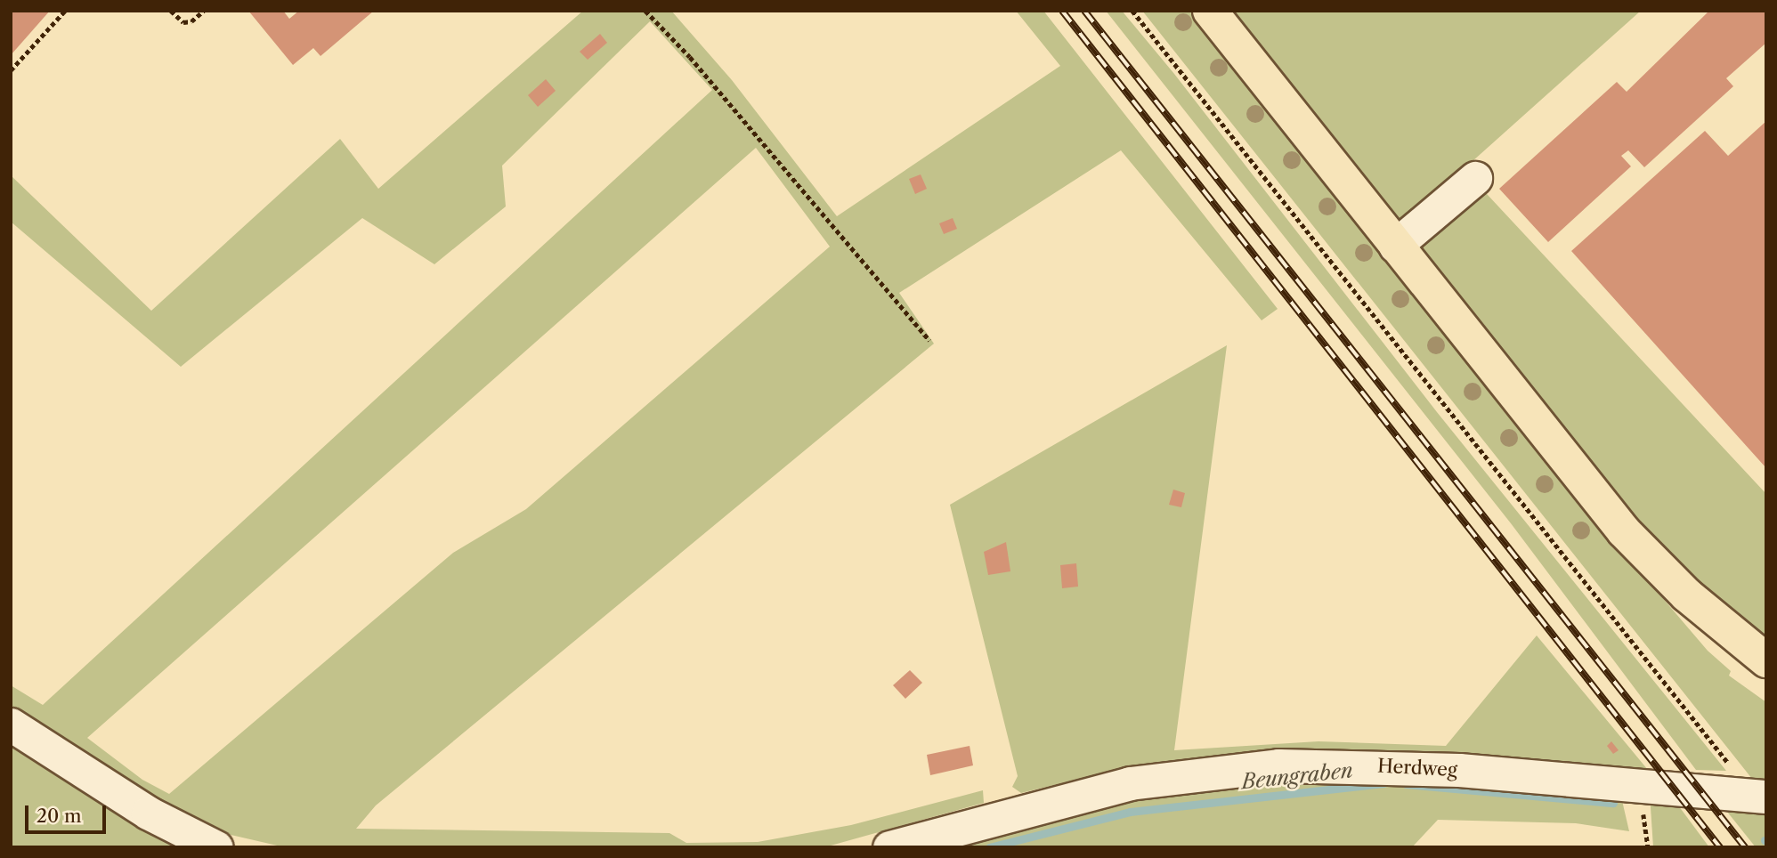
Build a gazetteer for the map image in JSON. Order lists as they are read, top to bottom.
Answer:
{
  "streets": {
    "street": ["Herdweg"]
  },
  "water": ["Beungraben"],
  "scale_bar": "20 m"
}
